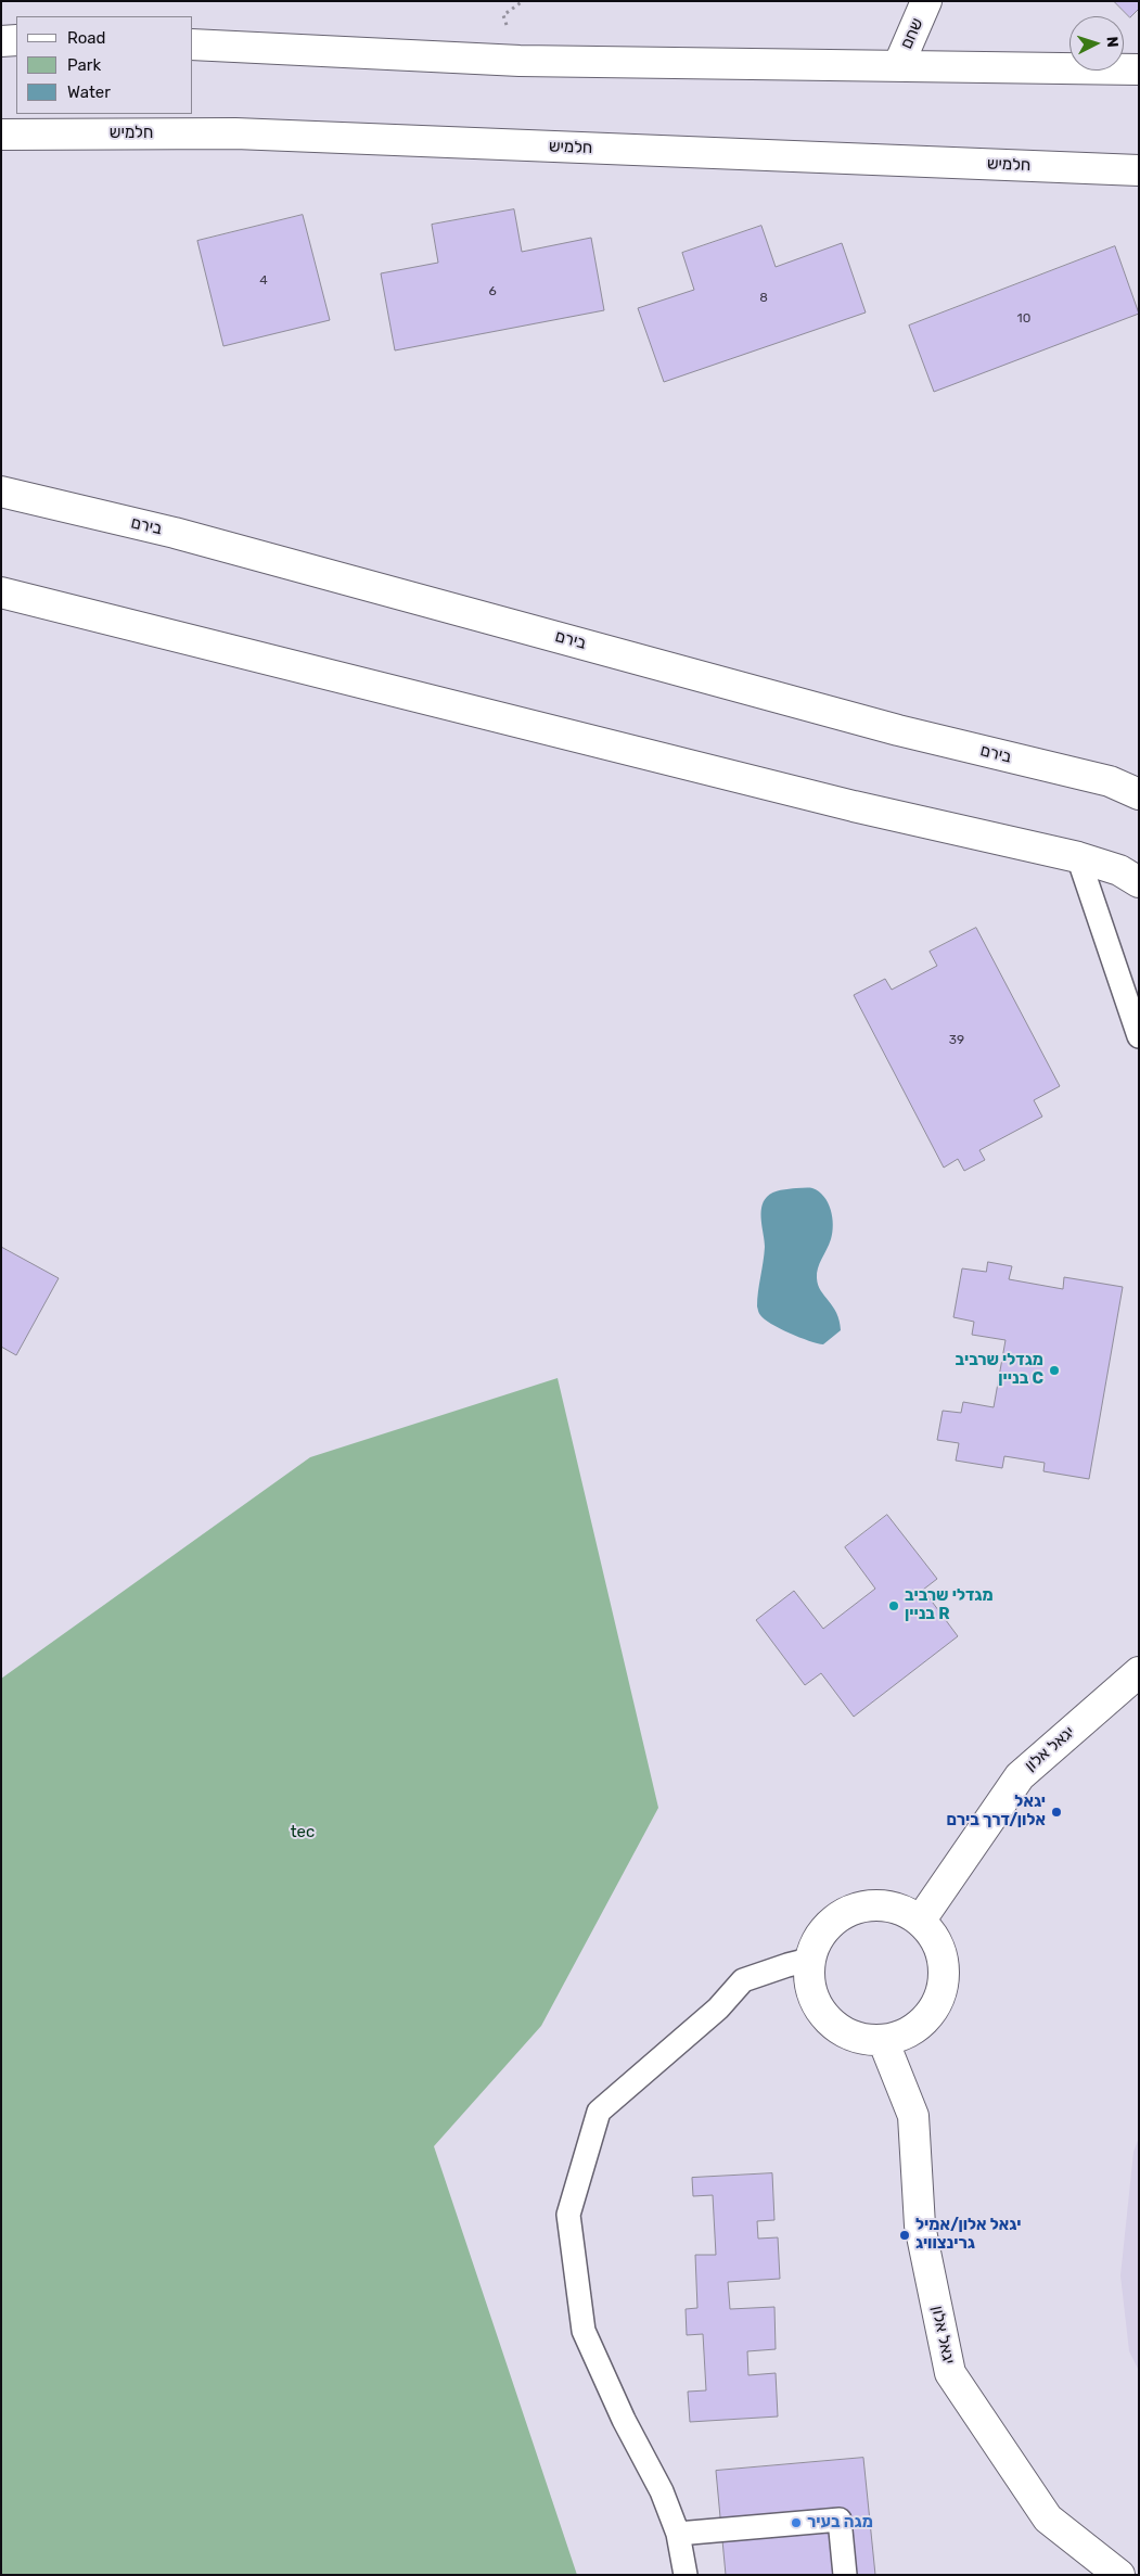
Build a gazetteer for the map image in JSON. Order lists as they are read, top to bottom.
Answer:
{
  "streets": {
    "street": [
      "שחם",
      "חלמיש",
      "בירם",
      "יגאל אלון"
    ]
  },
  "parks": ["tec"],
  "places": [
    "מגדלי שרביב בניין C",
    "מגדלי שרביב בניין R",
    "יגאל אלון/דרך בירם",
    "יגאל אלון/אמיל גרינצוויג",
    "מגה בעיר"
  ],
  "house_numbers": [
    "4",
    "6",
    "8",
    "10",
    "39"
  ],
  "legend": ["Road", "Park", "Water"],
  "north": "right"
}
